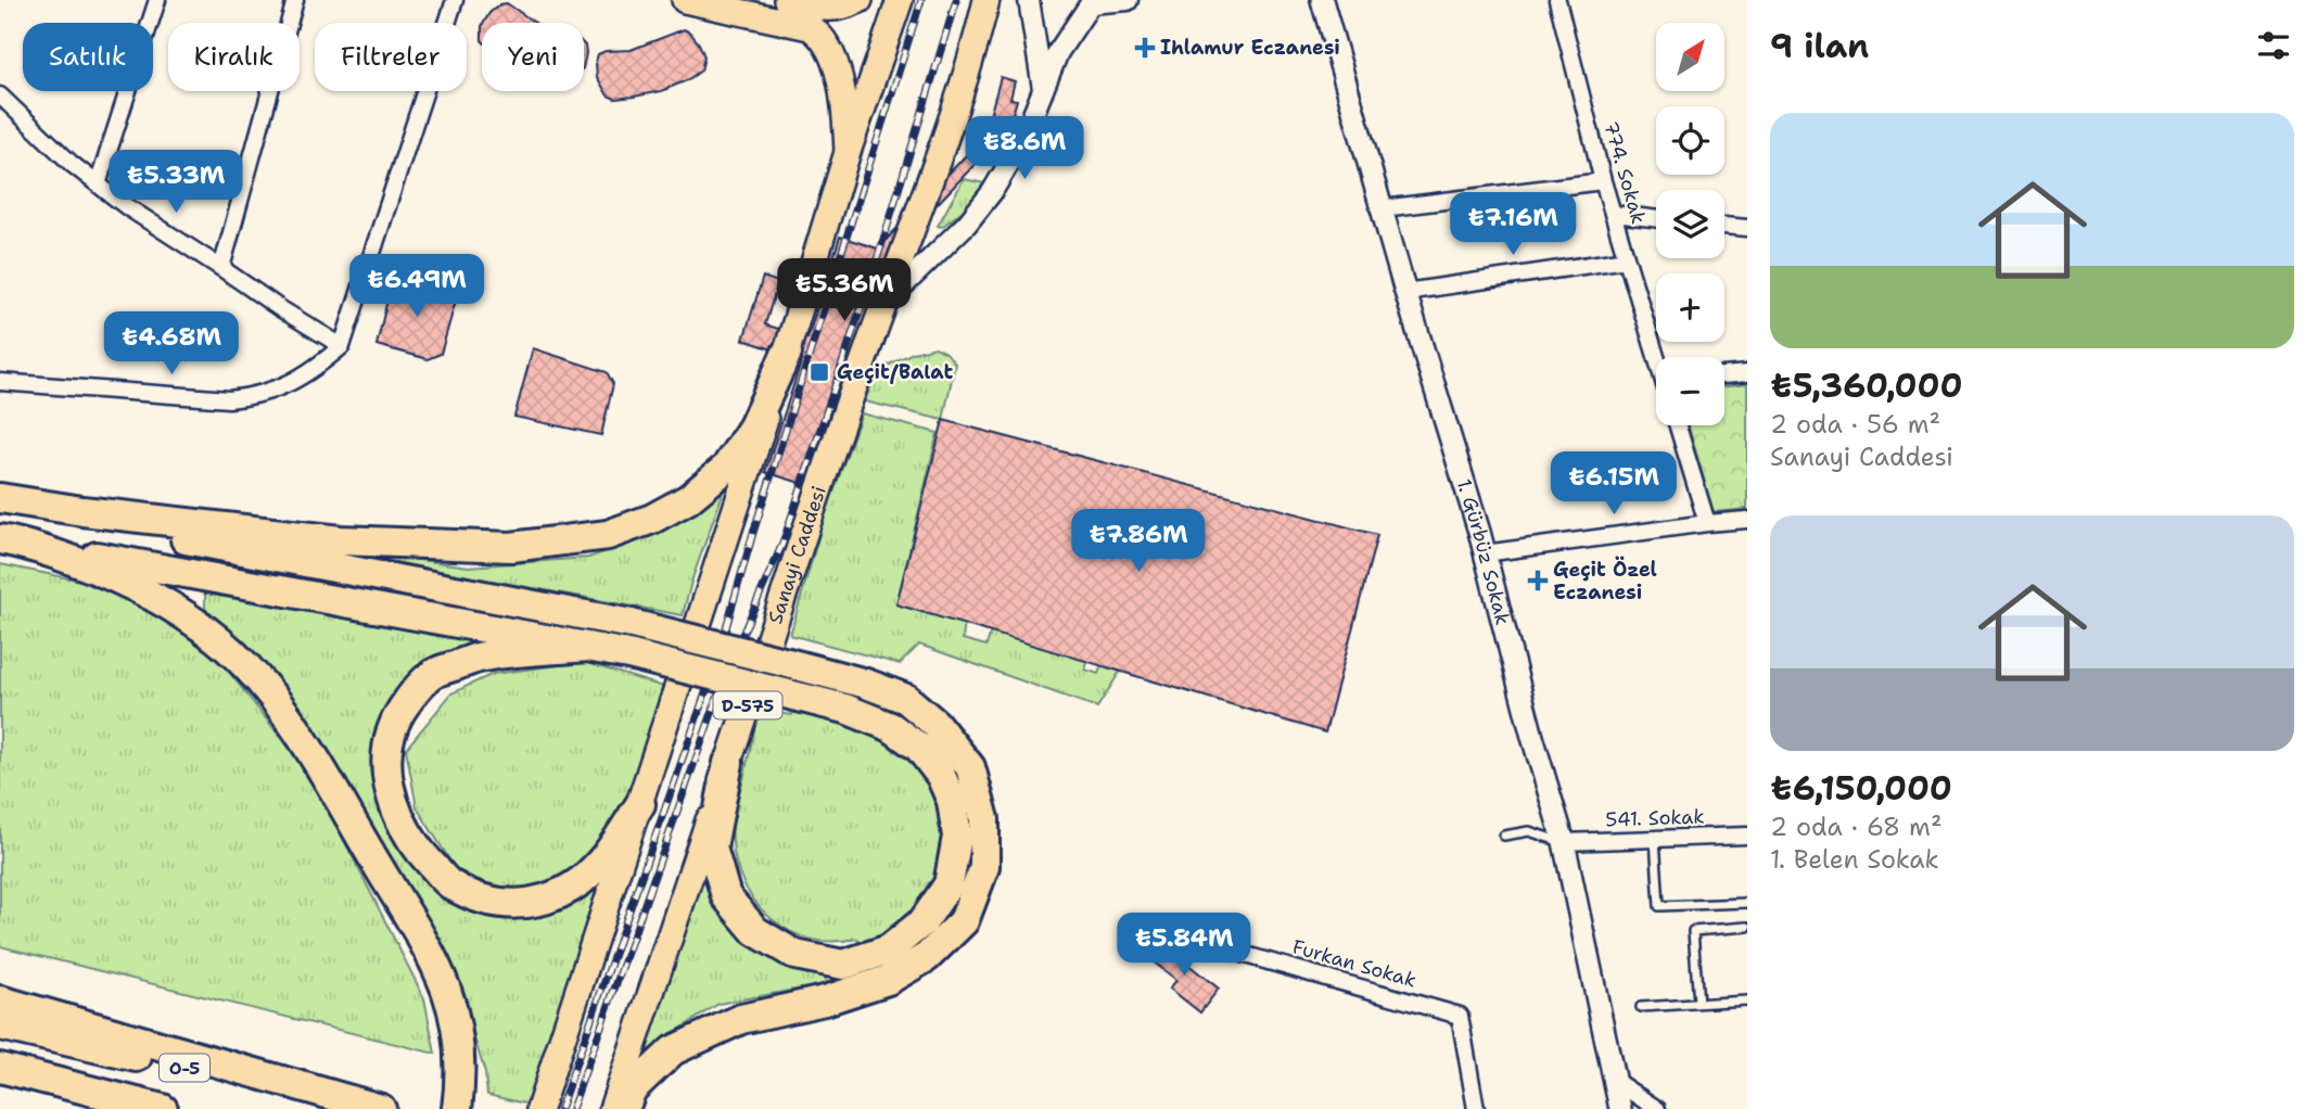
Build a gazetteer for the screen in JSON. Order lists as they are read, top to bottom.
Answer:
{
  "streets": {
    "highway": ["O-5"],
    "main road": ["1. Gürbüz Sokak", "Sanayi Caddesi", "D-575"],
    "street": ["774. Sokak", "541. Sokak", "Furkan Sokak"]
  },
  "crossings": [
    ["1. Gürbüz Sokak", "541. Sokak"]
  ],
  "places": {
    "health": ["Ihlamur Eczanesi", "Geçit Özel Eczanesi"],
    "transit": ["Geçit/Balat"]
  },
  "north": "top right",
  "page": {
    "heading": "9 ilan",
    "map_buttons": ["+", "−"],
    "chip": [
      "Satılık",
      "Kiralık",
      "Filtreler",
      "Yeni"
    ],
    "list": [
      {
        "name": "₺5,360,000",
        "note": "2 oda · 56 m² · Sanayi Caddesi"
      },
      {
        "name": "₺6,150,000",
        "note": "2 oda · 68 m² · 1. Belen Sokak"
      }
    ],
    "price": [
      "₺8.6M",
      "₺5.33M",
      "₺7.16M",
      "₺6.49M",
      "₺5.36M",
      "₺4.68M",
      "₺6.15M",
      "₺7.86M",
      "₺5.84M"
    ]
  }
}
